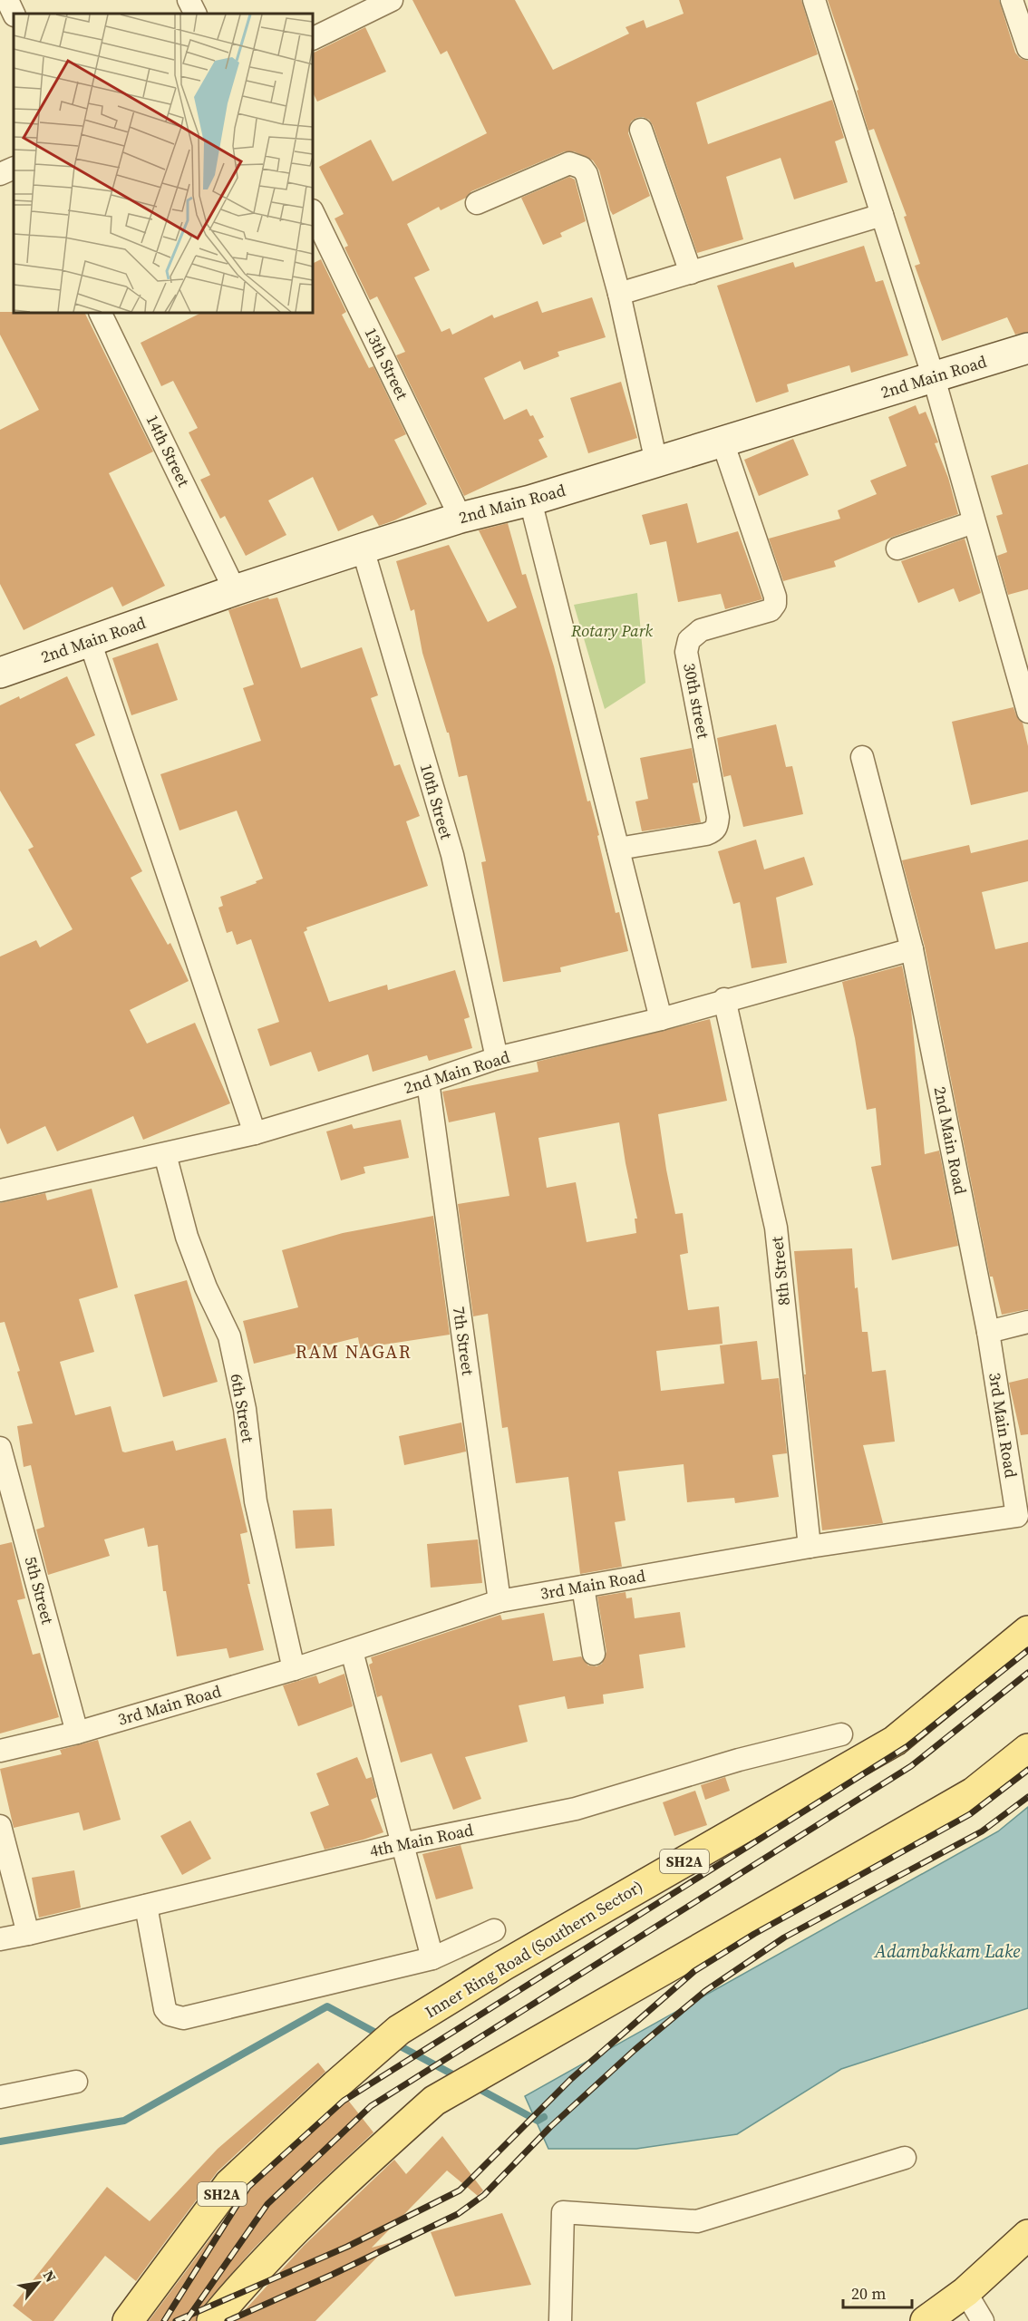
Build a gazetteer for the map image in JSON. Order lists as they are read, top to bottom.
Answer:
{
  "streets": {
    "main road": ["SH2A", "Inner Ring Road (Southern Sector)"],
    "street": [
      "13th Street",
      "2nd Main Road",
      "14th Street",
      "30th street",
      "10th Street",
      "8th Street",
      "7th Street",
      "6th Street",
      "3rd Main Road",
      "5th Street",
      "4th Main Road"
    ]
  },
  "crossings": [
    ["13th Street", "2nd Main Road"],
    ["2nd Main Road", "14th Street"],
    ["2nd Main Road", "30th street"],
    ["2nd Main Road", "10th Street"],
    ["2nd Main Road", "8th Street"],
    ["2nd Main Road", "7th Street"],
    ["2nd Main Road", "6th Street"],
    ["2nd Main Road", "3rd Main Road"],
    ["8th Street", "3rd Main Road"],
    ["7th Street", "3rd Main Road"],
    ["6th Street", "3rd Main Road"],
    ["3rd Main Road", "5th Street"]
  ],
  "districts": ["RAM NAGAR"],
  "water": ["Adambakkam Lake"],
  "parks": ["Rotary Park"],
  "scale_bar": "20 m",
  "north": "top right"
}
